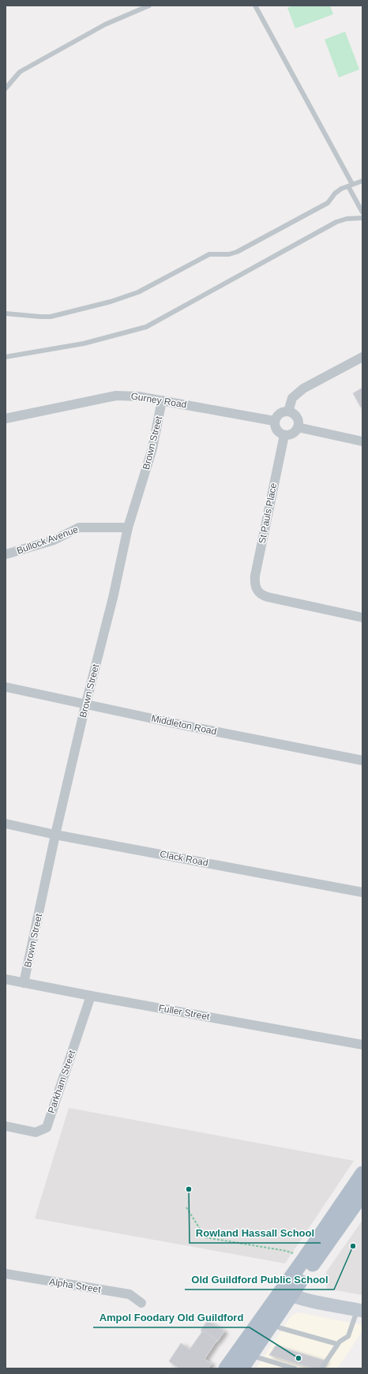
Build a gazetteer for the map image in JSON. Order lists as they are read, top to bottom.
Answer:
{
  "streets": {
    "street": [
      "Gurney Road",
      "Brown Street",
      "St Pauls Place",
      "Bullock Avenue",
      "Middleton Road",
      "Clack Road",
      "Fuller Street",
      "Parkham Street",
      "Alpha Street"
    ]
  },
  "crossings": [
    ["Gurney Road", "Brown Street"],
    ["Gurney Road", "St Pauls Place"],
    ["Brown Street", "Bullock Avenue"],
    ["Brown Street", "Middleton Road"],
    ["Brown Street", "Clack Road"],
    ["Brown Street", "Fuller Street"],
    ["Fuller Street", "Parkham Street"]
  ],
  "places": ["Rowland Hassall School", "Old Guildford Public School", "Ampol Foodary Old Guildford"]
}
